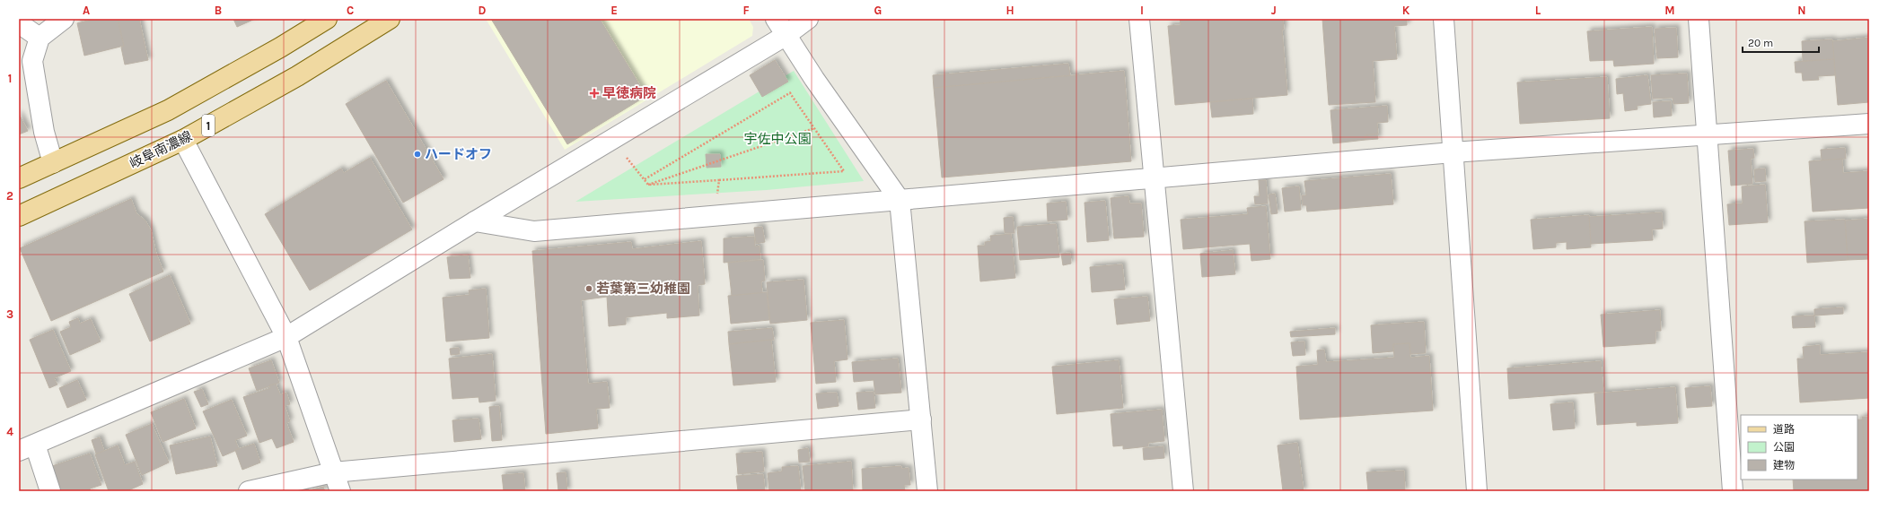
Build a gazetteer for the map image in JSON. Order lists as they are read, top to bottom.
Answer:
{
  "streets": {
    "main road": ["1", "岐阜南濃線"]
  },
  "parks": ["宇佐中公園"],
  "places": {
    "health": ["早徳病院"],
    "other": ["ハードオフ", "若葉第三幼稚園"]
  },
  "legend": ["道路", "公園", "建物"],
  "scale_bar": "20 m",
  "grid": {
    "columns": [
      "A",
      "B",
      "C",
      "D",
      "E",
      "F",
      "G",
      "H",
      "I",
      "J",
      "K",
      "L",
      "M",
      "N"
    ],
    "rows": [
      "1",
      "2",
      "3",
      "4"
    ]
  }
}
